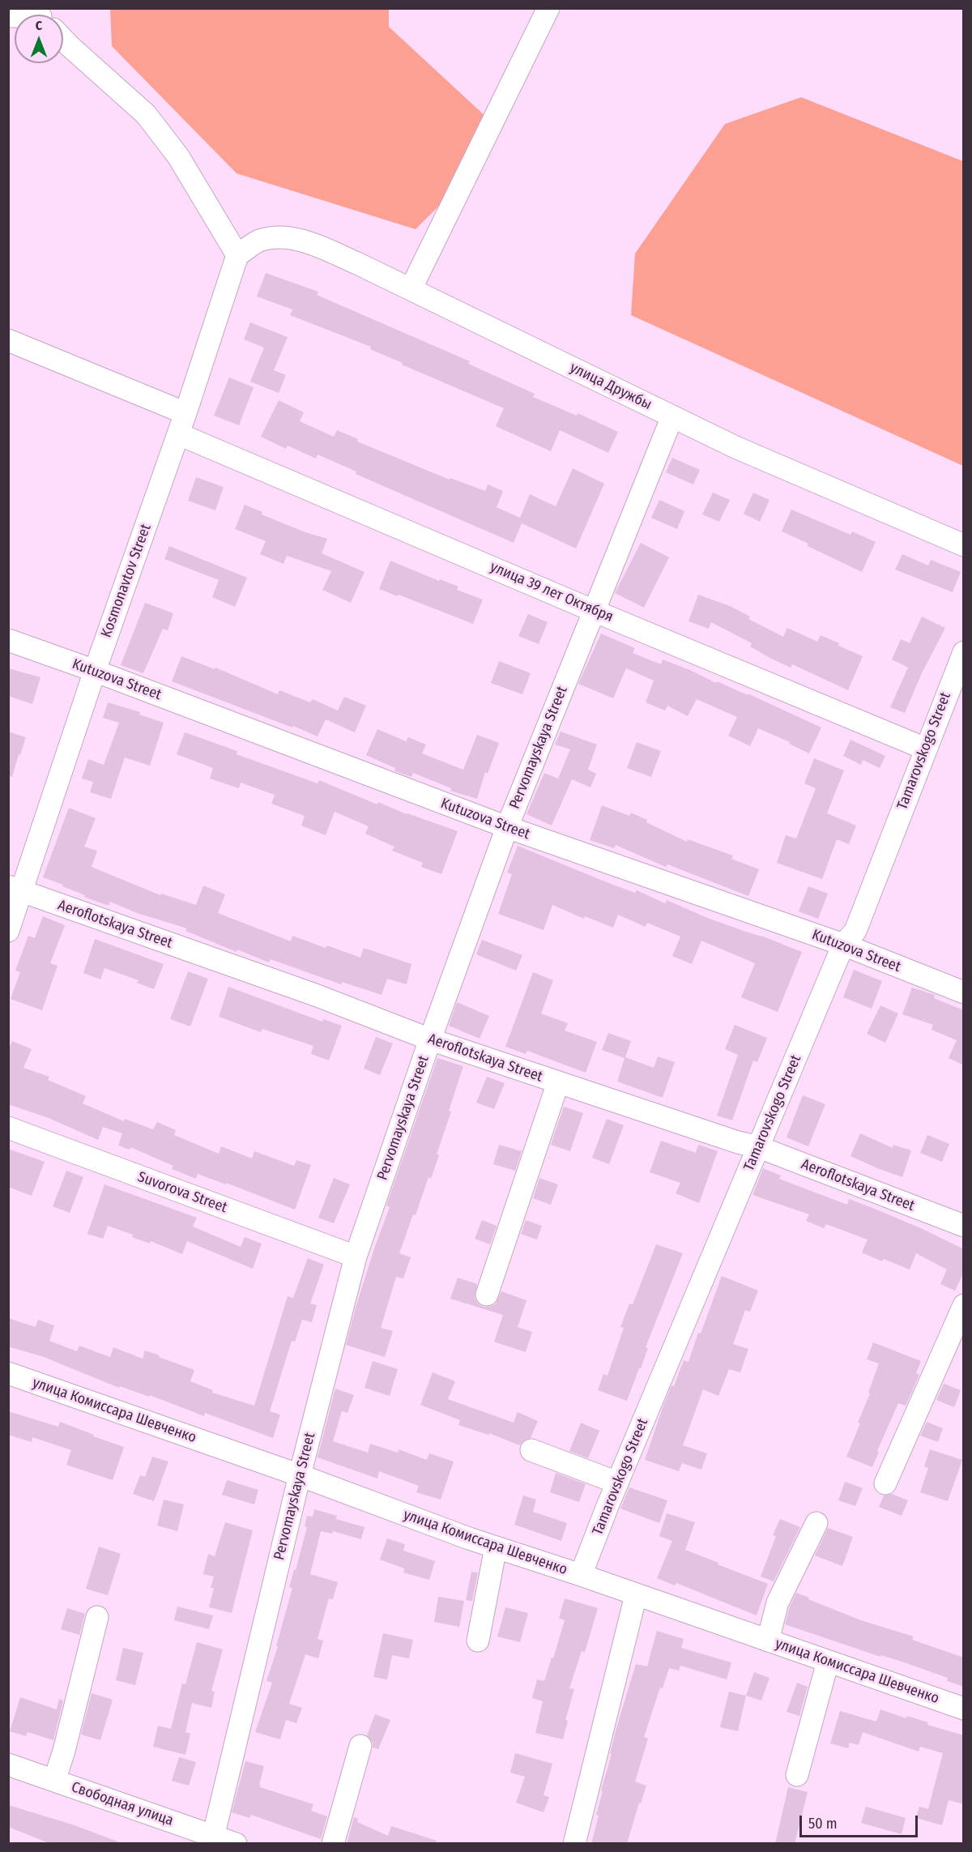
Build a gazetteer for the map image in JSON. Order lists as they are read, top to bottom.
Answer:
{
  "streets": {
    "street": [
      "улица Дружбы",
      "Kosmonavtov Street",
      "улица 39 лет Октября",
      "Kutuzova Street",
      "Pervomayskaya Street",
      "Tamarovskogo Street",
      "Aeroflotskaya Street",
      "Suvorova Street",
      "улица Комиссара Шевченко",
      "Свободная улица"
    ]
  },
  "crossings": [
    ["улица Дружбы", "Kosmonavtov Street"],
    ["улица Дружбы", "Pervomayskaya Street"],
    ["Kosmonavtov Street", "улица 39 лет Октября"],
    ["Kosmonavtov Street", "Kutuzova Street"],
    ["Kosmonavtov Street", "Aeroflotskaya Street"],
    ["улица 39 лет Октября", "Pervomayskaya Street"],
    ["улица 39 лет Октября", "Tamarovskogo Street"],
    ["Kutuzova Street", "Pervomayskaya Street"],
    ["Kutuzova Street", "Tamarovskogo Street"],
    ["Pervomayskaya Street", "Aeroflotskaya Street"],
    ["Pervomayskaya Street", "Suvorova Street"],
    ["Pervomayskaya Street", "улица Комиссара Шевченко"],
    ["Pervomayskaya Street", "Свободная улица"],
    ["Tamarovskogo Street", "Aeroflotskaya Street"],
    ["Tamarovskogo Street", "улица Комиссара Шевченко"]
  ],
  "scale_bar": "50 m",
  "north": "top"
}
